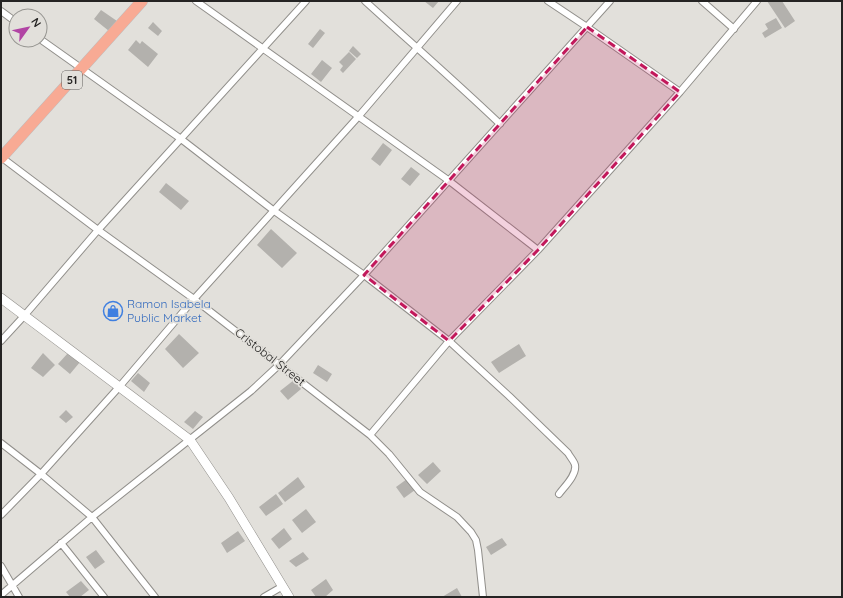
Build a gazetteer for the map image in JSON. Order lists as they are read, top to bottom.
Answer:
{
  "streets": {
    "highway": ["51"],
    "street": ["Cristobal Street"]
  },
  "crossings": [
    ["51", "Cristobal Street"]
  ],
  "places": {
    "shop": ["Ramon Isabela Public Market"]
  },
  "north": "top right"
}
